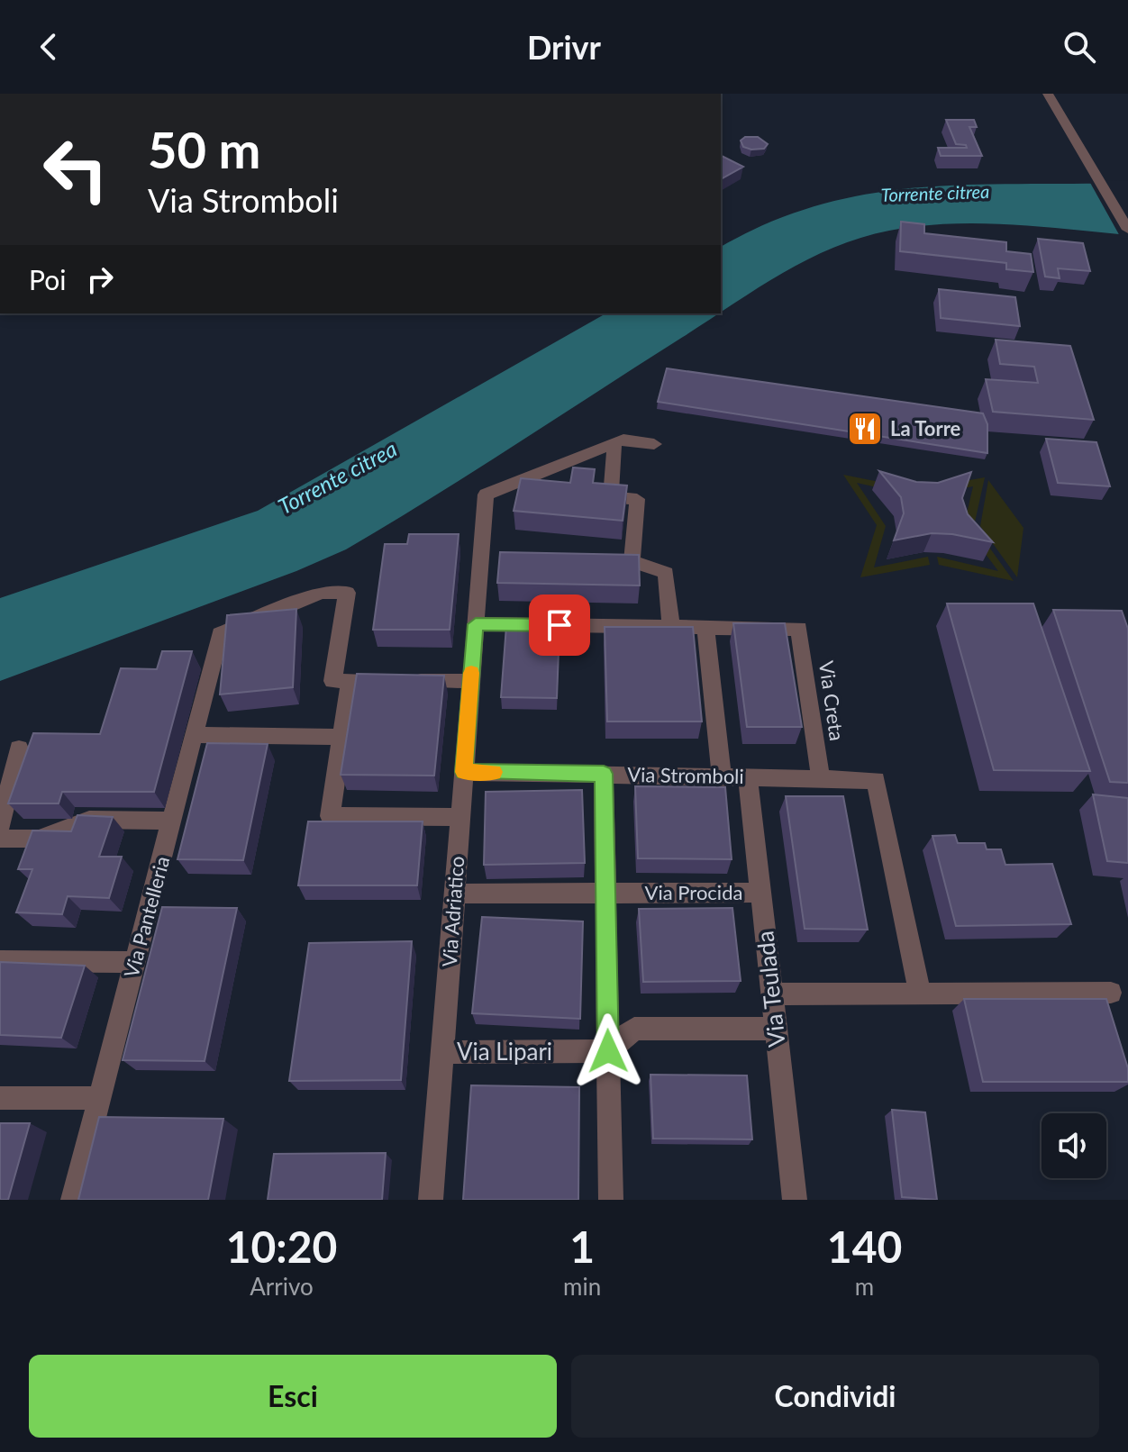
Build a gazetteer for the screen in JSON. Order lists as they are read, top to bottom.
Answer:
{
  "streets": {
    "street": [
      "Via Creta",
      "Via Stromboli",
      "Via Procida",
      "Via Adriatico",
      "Via Pantelleria",
      "Via Teulada",
      "Via Lipari"
    ]
  },
  "crossings": [
    ["Via Creta", "Via Stromboli"],
    ["Via Stromboli", "Via Adriatico"],
    ["Via Stromboli", "Via Teulada"],
    ["Via Procida", "Via Adriatico"],
    ["Via Procida", "Via Teulada"],
    ["Via Adriatico", "Via Lipari"]
  ],
  "water": ["Torrente citrea"],
  "places": {
    "restaurant": ["La Torre"]
  },
  "page": {
    "header": "Drivr",
    "turn": ["50 m", "Via Stromboli"],
    "then": "Poi",
    "eta": [
      "10:20",
      "Arrivo",
      "1",
      "min",
      "140",
      "m"
    ],
    "buttons": ["Esci", "Condividi"]
  }
}
